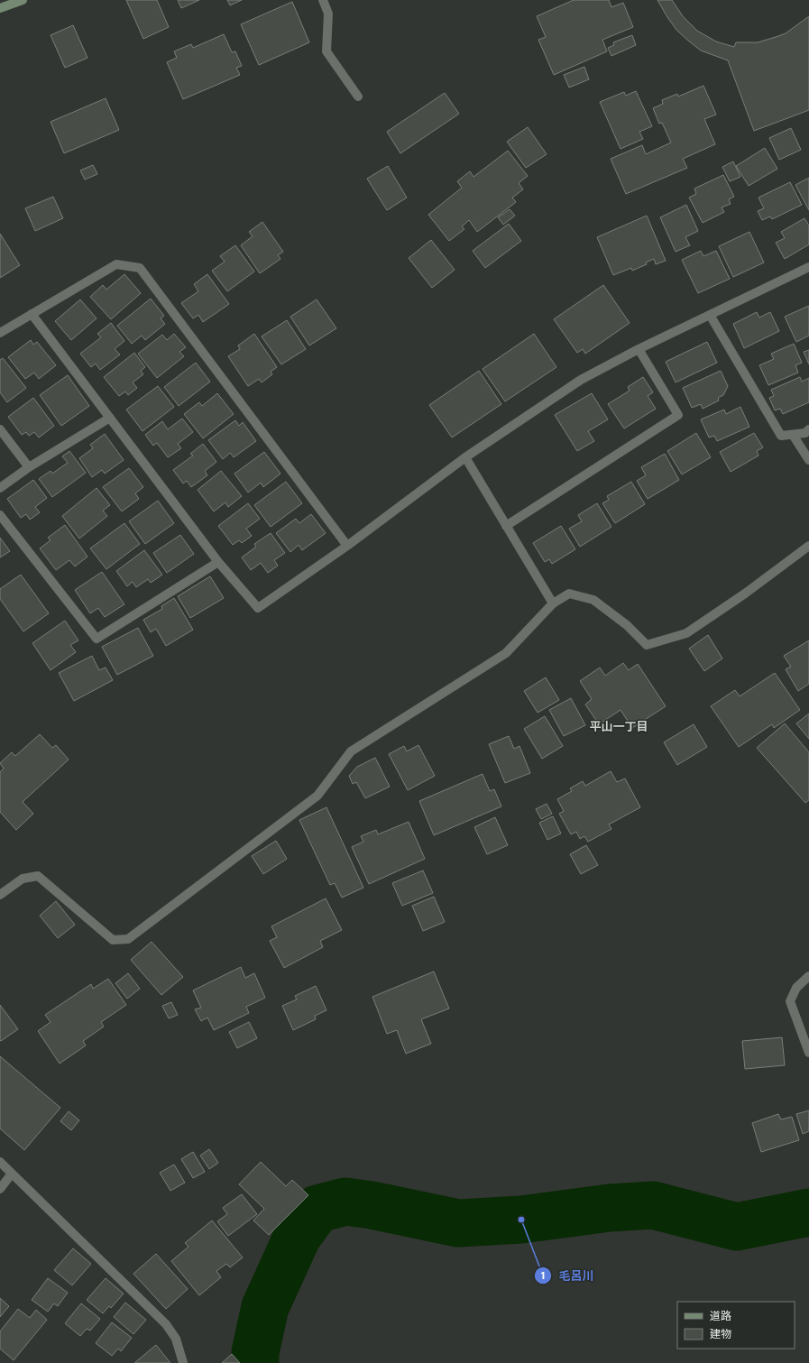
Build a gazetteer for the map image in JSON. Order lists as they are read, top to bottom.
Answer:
{
  "districts": ["平山一丁目"],
  "places": ["毛呂川"],
  "legend": ["道路", "建物"]
}
